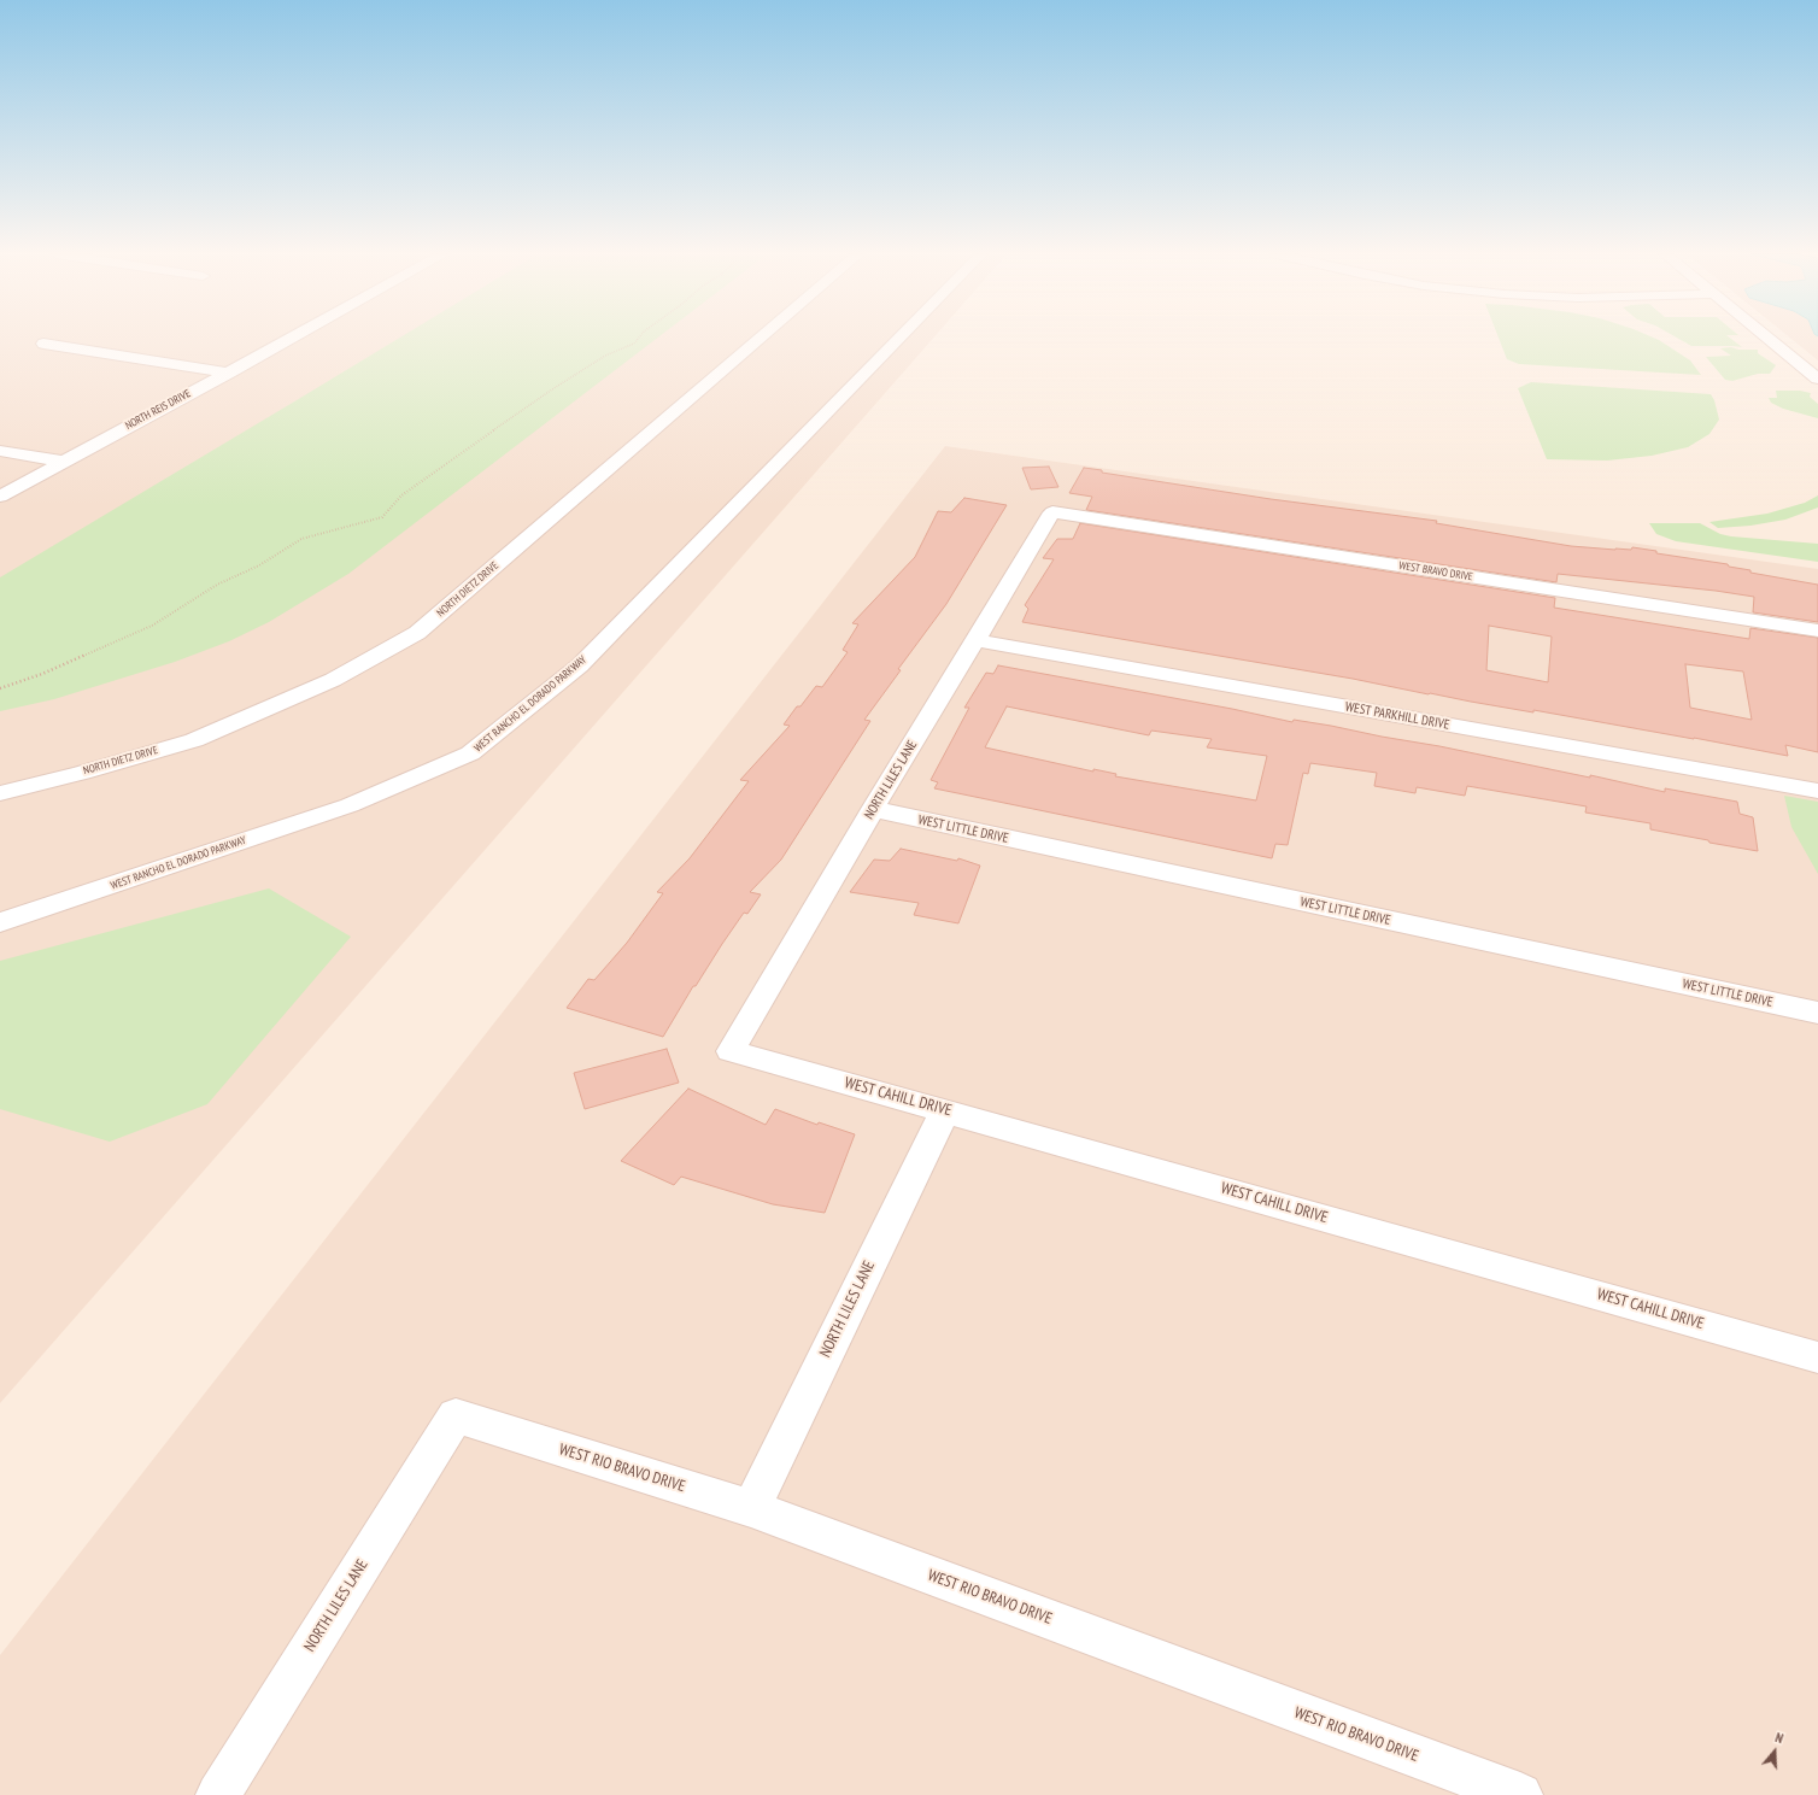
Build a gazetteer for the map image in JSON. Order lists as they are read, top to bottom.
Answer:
{
  "streets": {
    "street": [
      "NORTH REIS DRIVE",
      "WEST BRAVO DRIVE",
      "NORTH DIETZ DRIVE",
      "WEST RANCHO EL DORADO PARKWAY",
      "WEST PARKHILL DRIVE",
      "NORTH LILES LANE",
      "WEST LITTLE DRIVE",
      "WEST CAHILL DRIVE",
      "WEST RIO BRAVO DRIVE"
    ]
  },
  "crossings": [
    ["WEST BRAVO DRIVE", "NORTH LILES LANE"],
    ["WEST PARKHILL DRIVE", "NORTH LILES LANE"],
    ["NORTH LILES LANE", "WEST LITTLE DRIVE"],
    ["NORTH LILES LANE", "WEST CAHILL DRIVE"],
    ["NORTH LILES LANE", "WEST RIO BRAVO DRIVE"]
  ],
  "north": "top"
}
